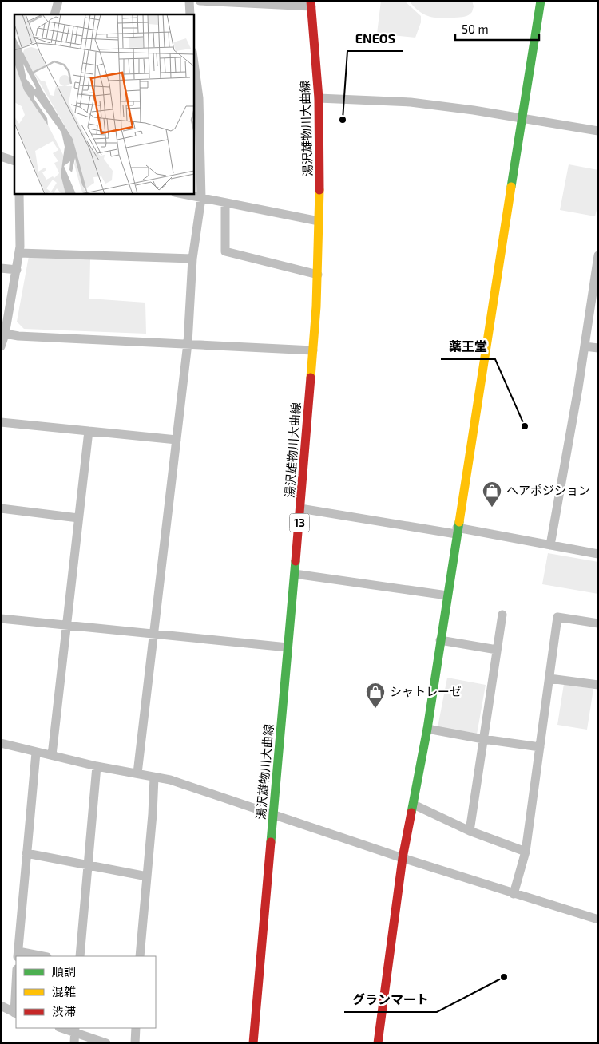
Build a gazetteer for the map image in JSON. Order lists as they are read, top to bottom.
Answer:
{
  "streets": {
    "street": ["湯沢雄物川大曲線", "13"]
  },
  "places": {
    "other": ["ENEOS", "薬王堂", "グランマート"],
    "shop": ["ヘアポジション", "シャトレーゼ"]
  },
  "legend": ["順調", "混雑", "渋滞"],
  "scale_bar": "50 m"
}
